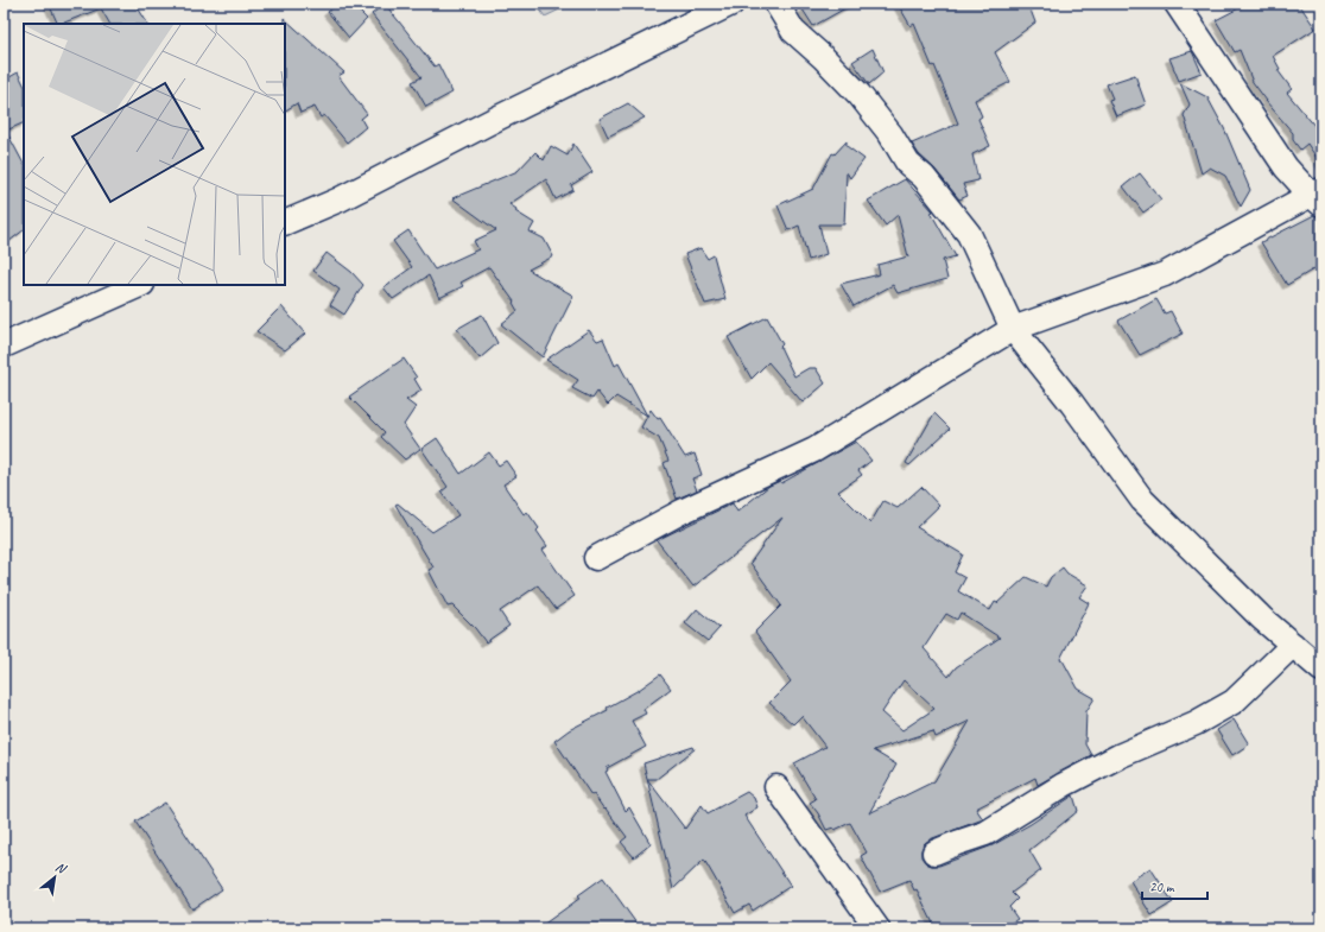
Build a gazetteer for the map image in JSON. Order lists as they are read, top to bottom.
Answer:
{
  "scale_bar": "20 m",
  "north": "top right"
}
